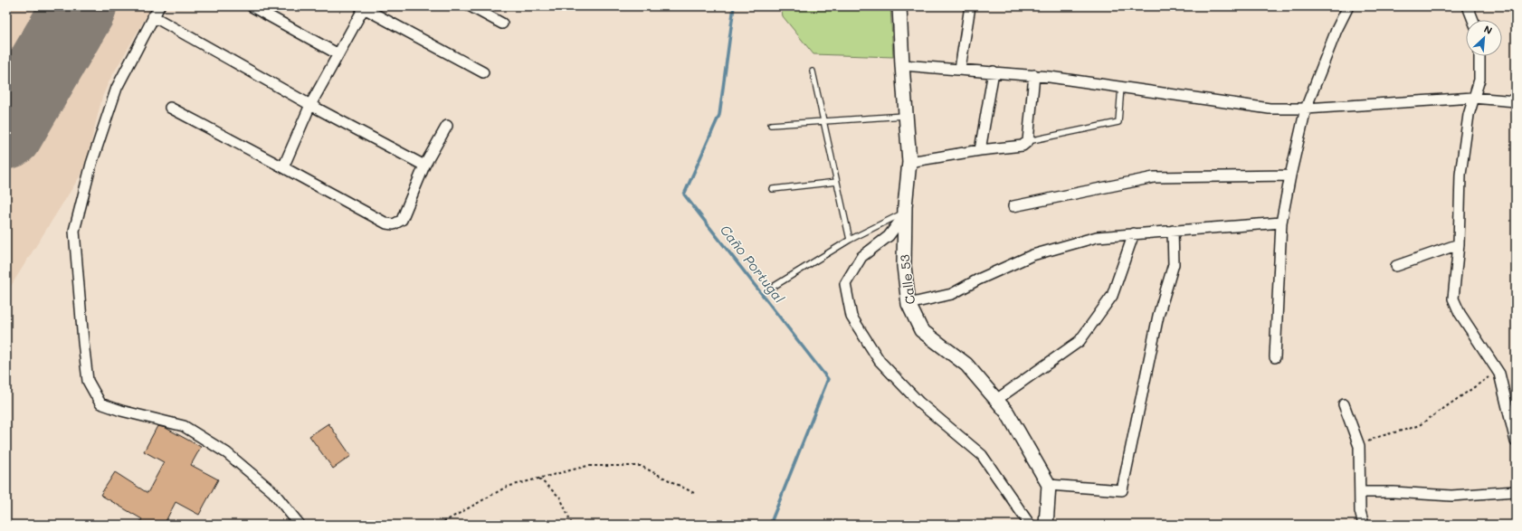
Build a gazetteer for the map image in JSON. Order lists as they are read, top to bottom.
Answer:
{
  "streets": {
    "street": ["Calle 53"]
  },
  "water": ["Caño Portugal"],
  "north": "top right"
}
